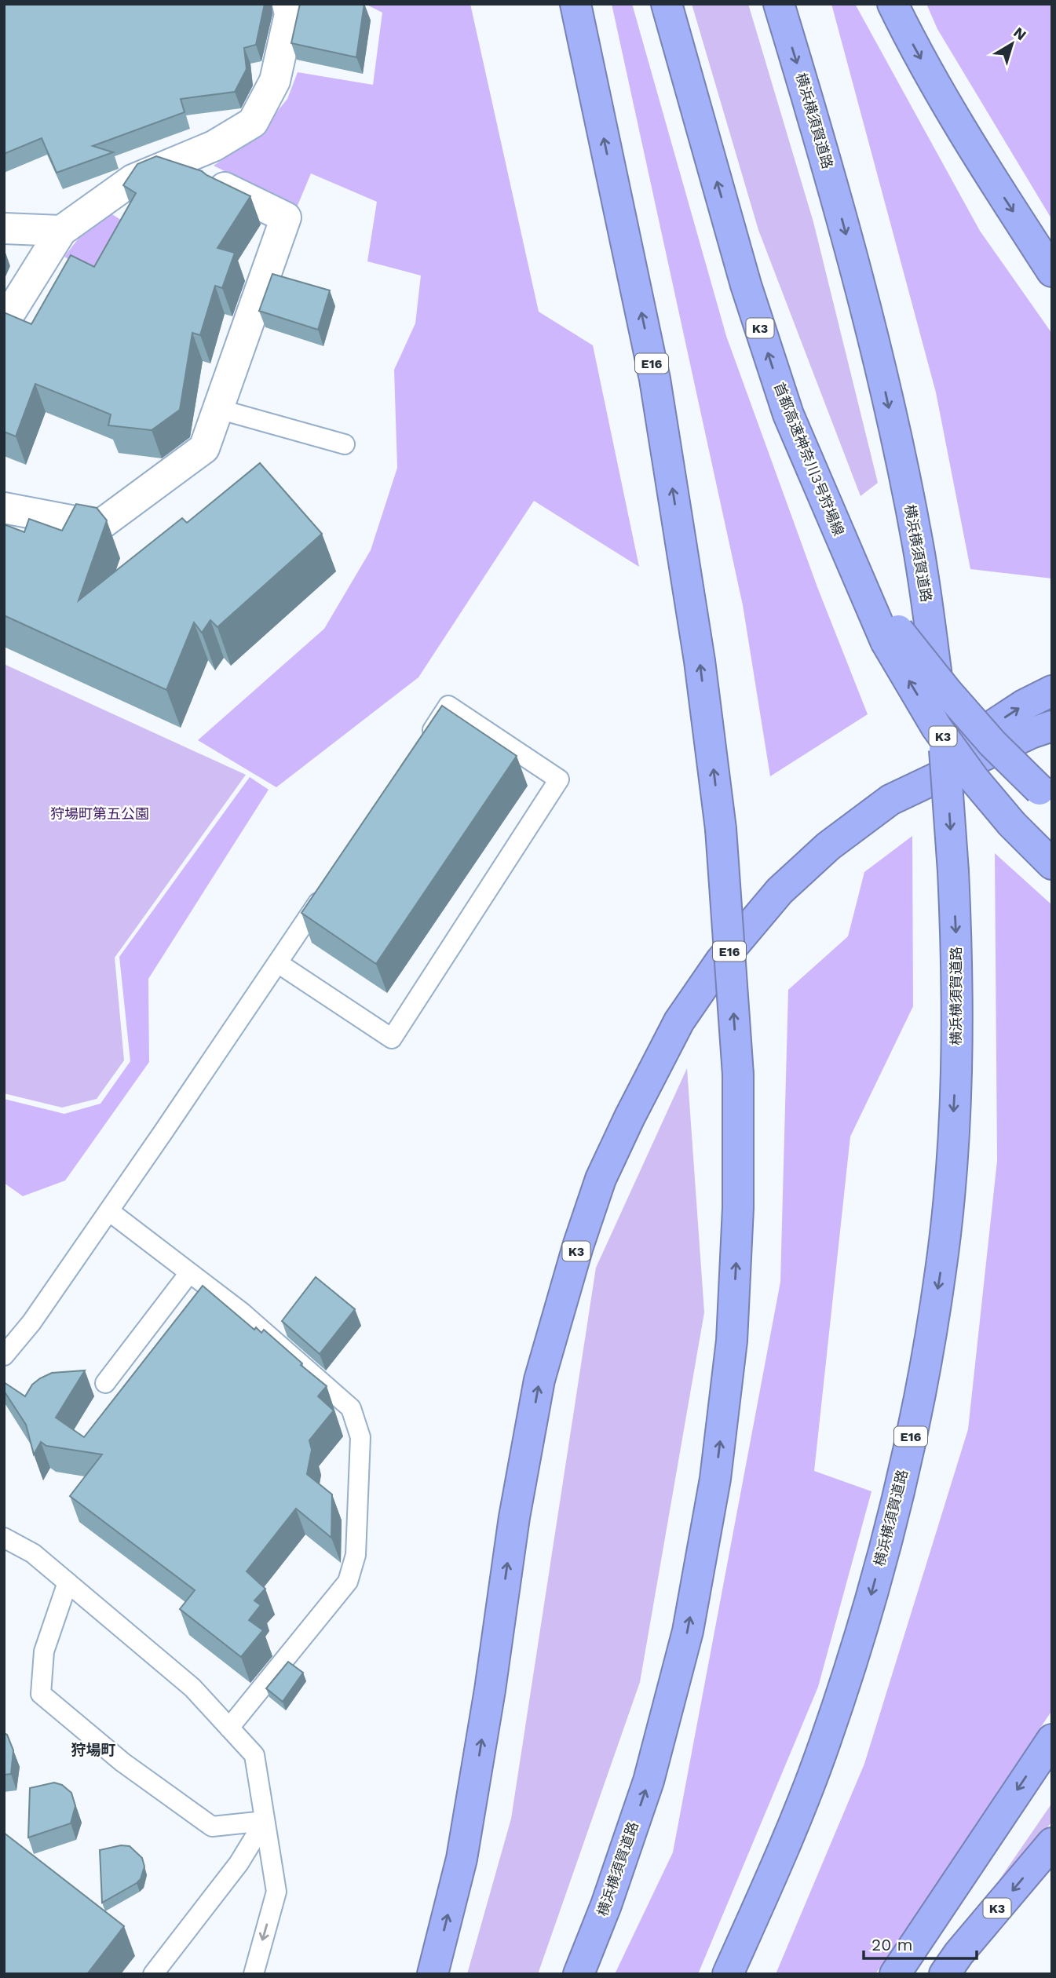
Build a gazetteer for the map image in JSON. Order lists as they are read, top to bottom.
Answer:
{
  "streets": {
    "highway": [
      "横浜横須賀道路",
      "K3",
      "E16",
      "首都高速神奈川3号狩場線"
    ]
  },
  "crossings": [
    ["K3", "首都高速神奈川3号狩場線"]
  ],
  "districts": ["狩場町"],
  "parks": ["狩場町第五公園"],
  "scale_bar": "20 m",
  "north": "top right"
}
